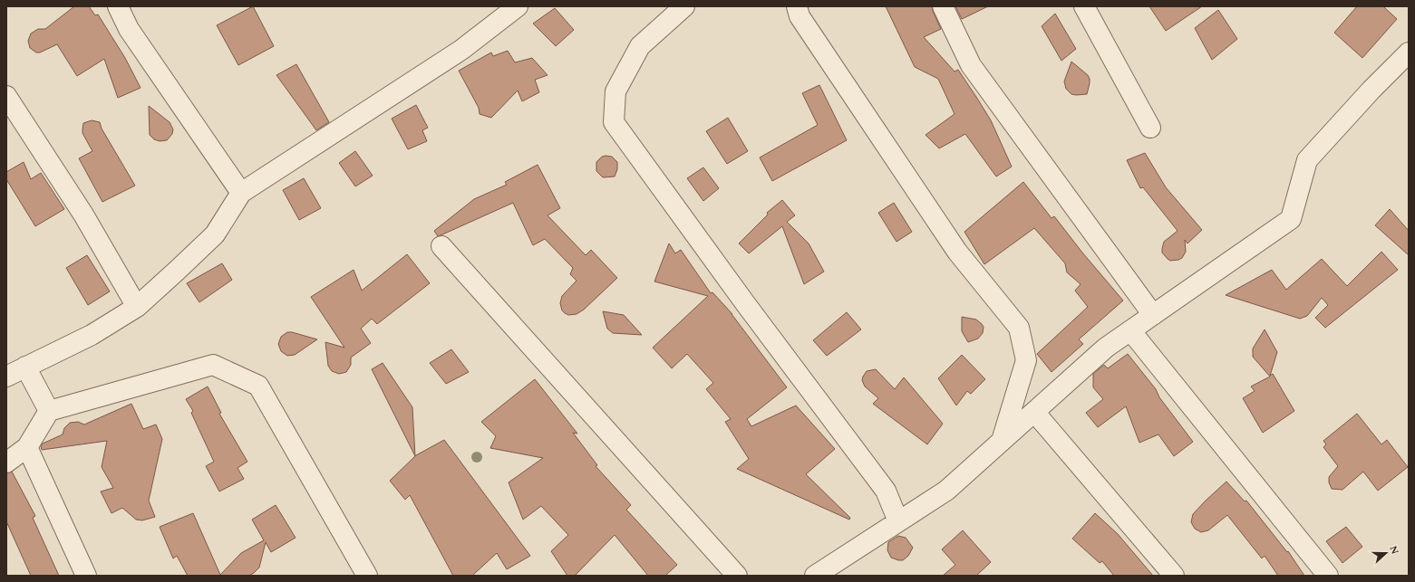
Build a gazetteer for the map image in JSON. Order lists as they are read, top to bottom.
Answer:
{
  "north": "right"
}
